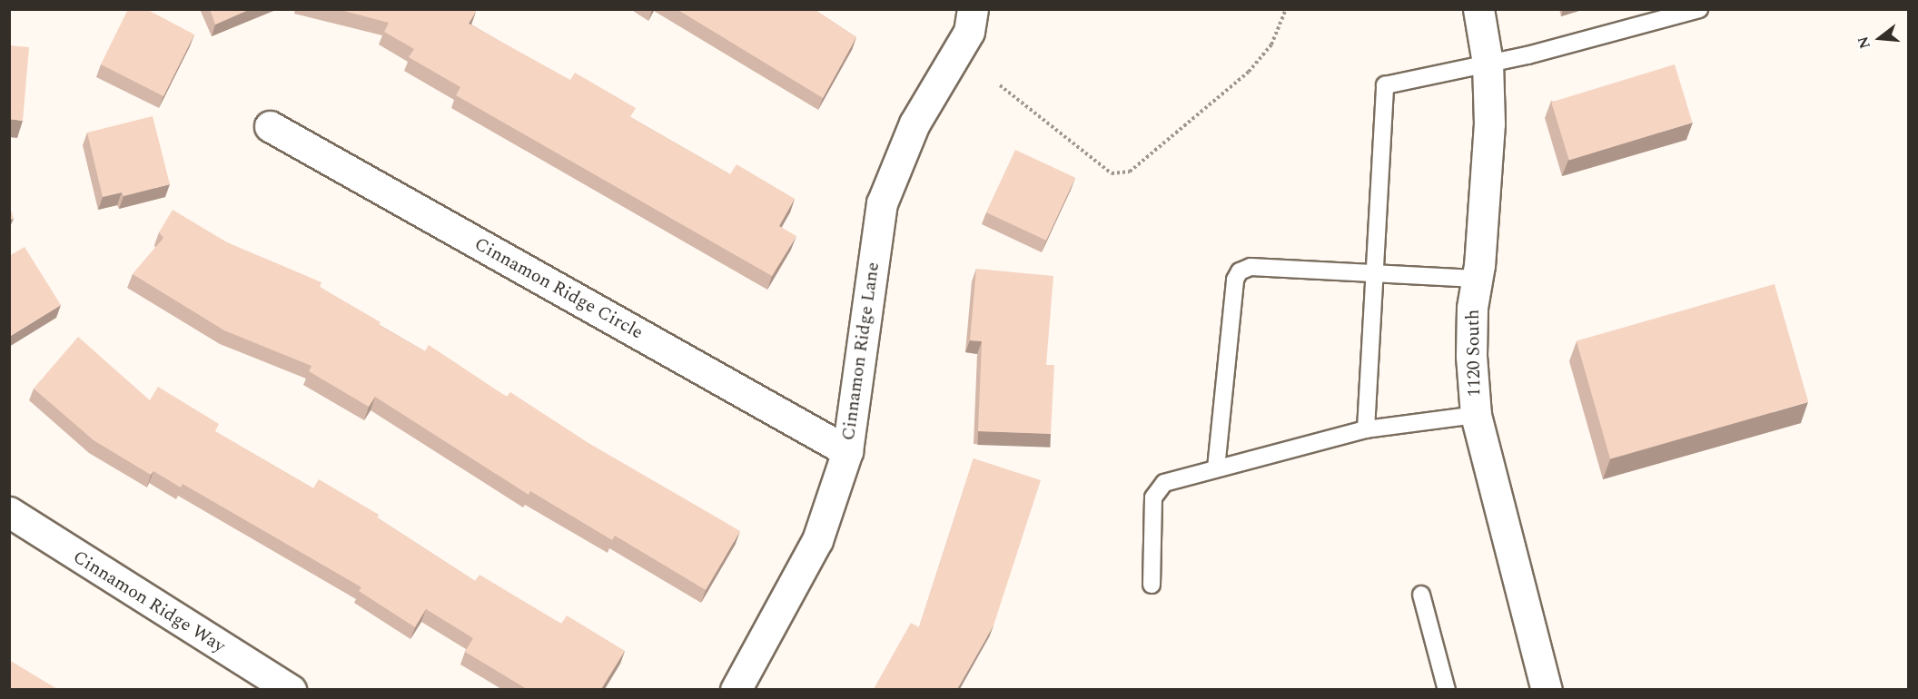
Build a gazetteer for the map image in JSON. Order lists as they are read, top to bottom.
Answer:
{
  "streets": {
    "street": [
      "Cinnamon Ridge Circle",
      "Cinnamon Ridge Lane",
      "1120 South",
      "Cinnamon Ridge Way"
    ]
  },
  "crossings": [
    ["Cinnamon Ridge Circle", "Cinnamon Ridge Lane"]
  ],
  "north": "left"
}
